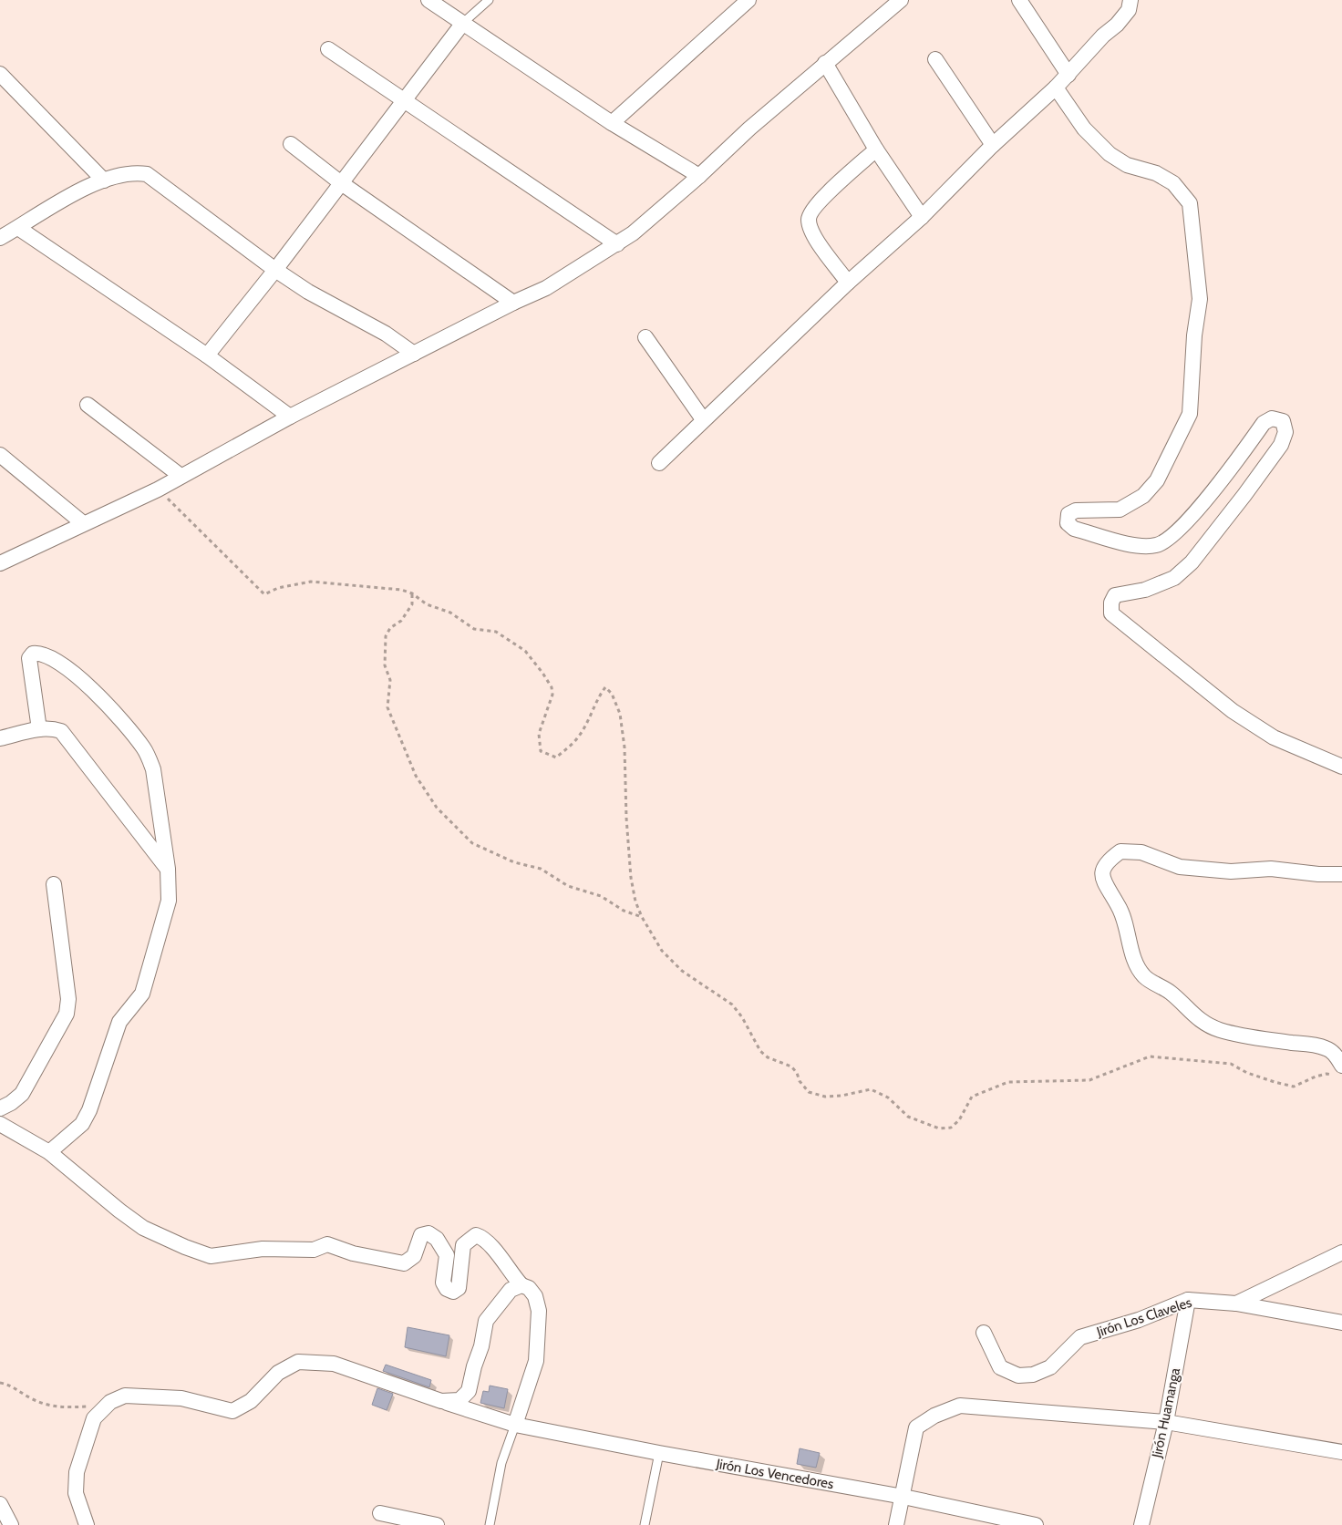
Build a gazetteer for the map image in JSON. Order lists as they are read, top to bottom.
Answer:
{
  "streets": {
    "street": ["Jirón Los Claveles", "Jirón Huamanga", "Jirón Los Vencedores"]
  },
  "crossings": [
    ["Jirón Los Claveles", "Jirón Huamanga"]
  ]
}
